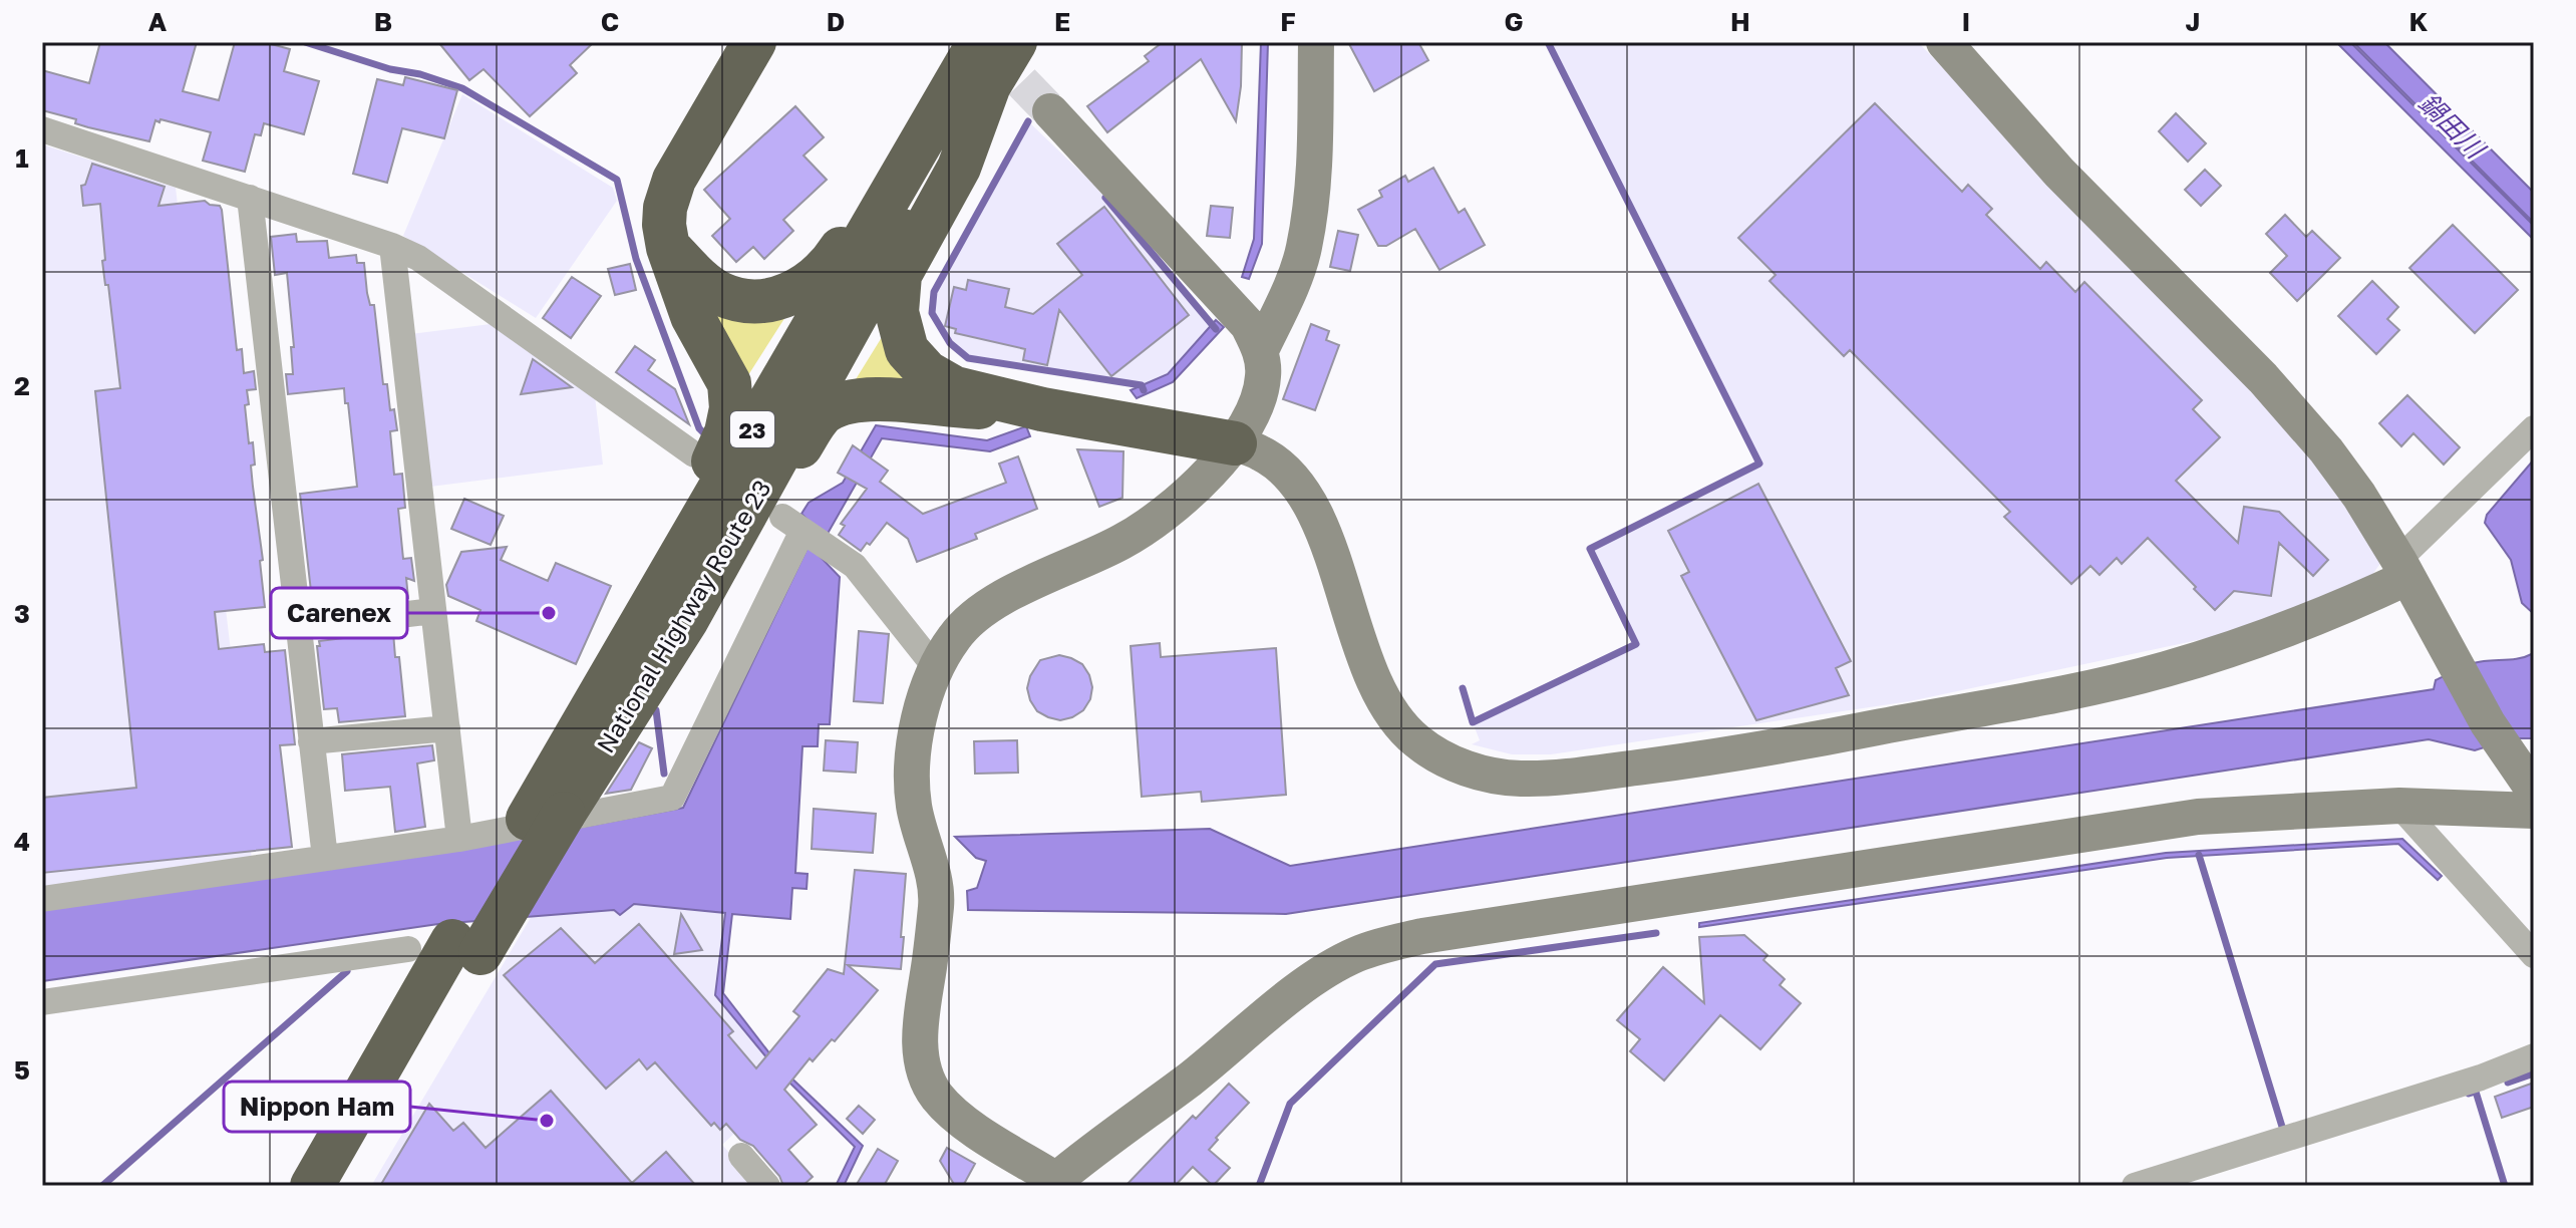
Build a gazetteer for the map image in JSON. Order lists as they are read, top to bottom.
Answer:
{
  "streets": {
    "highway": ["23", "National Highway Route 23"]
  },
  "crossings": [
    ["23", "National Highway Route 23"]
  ],
  "water": ["鍋田川"],
  "places": ["Carenex", "Nippon Ham"],
  "grid": {
    "columns": [
      "A",
      "B",
      "C",
      "D",
      "E",
      "F",
      "G",
      "H",
      "I",
      "J",
      "K"
    ],
    "rows": [
      "1",
      "2",
      "3",
      "4",
      "5"
    ]
  }
}
